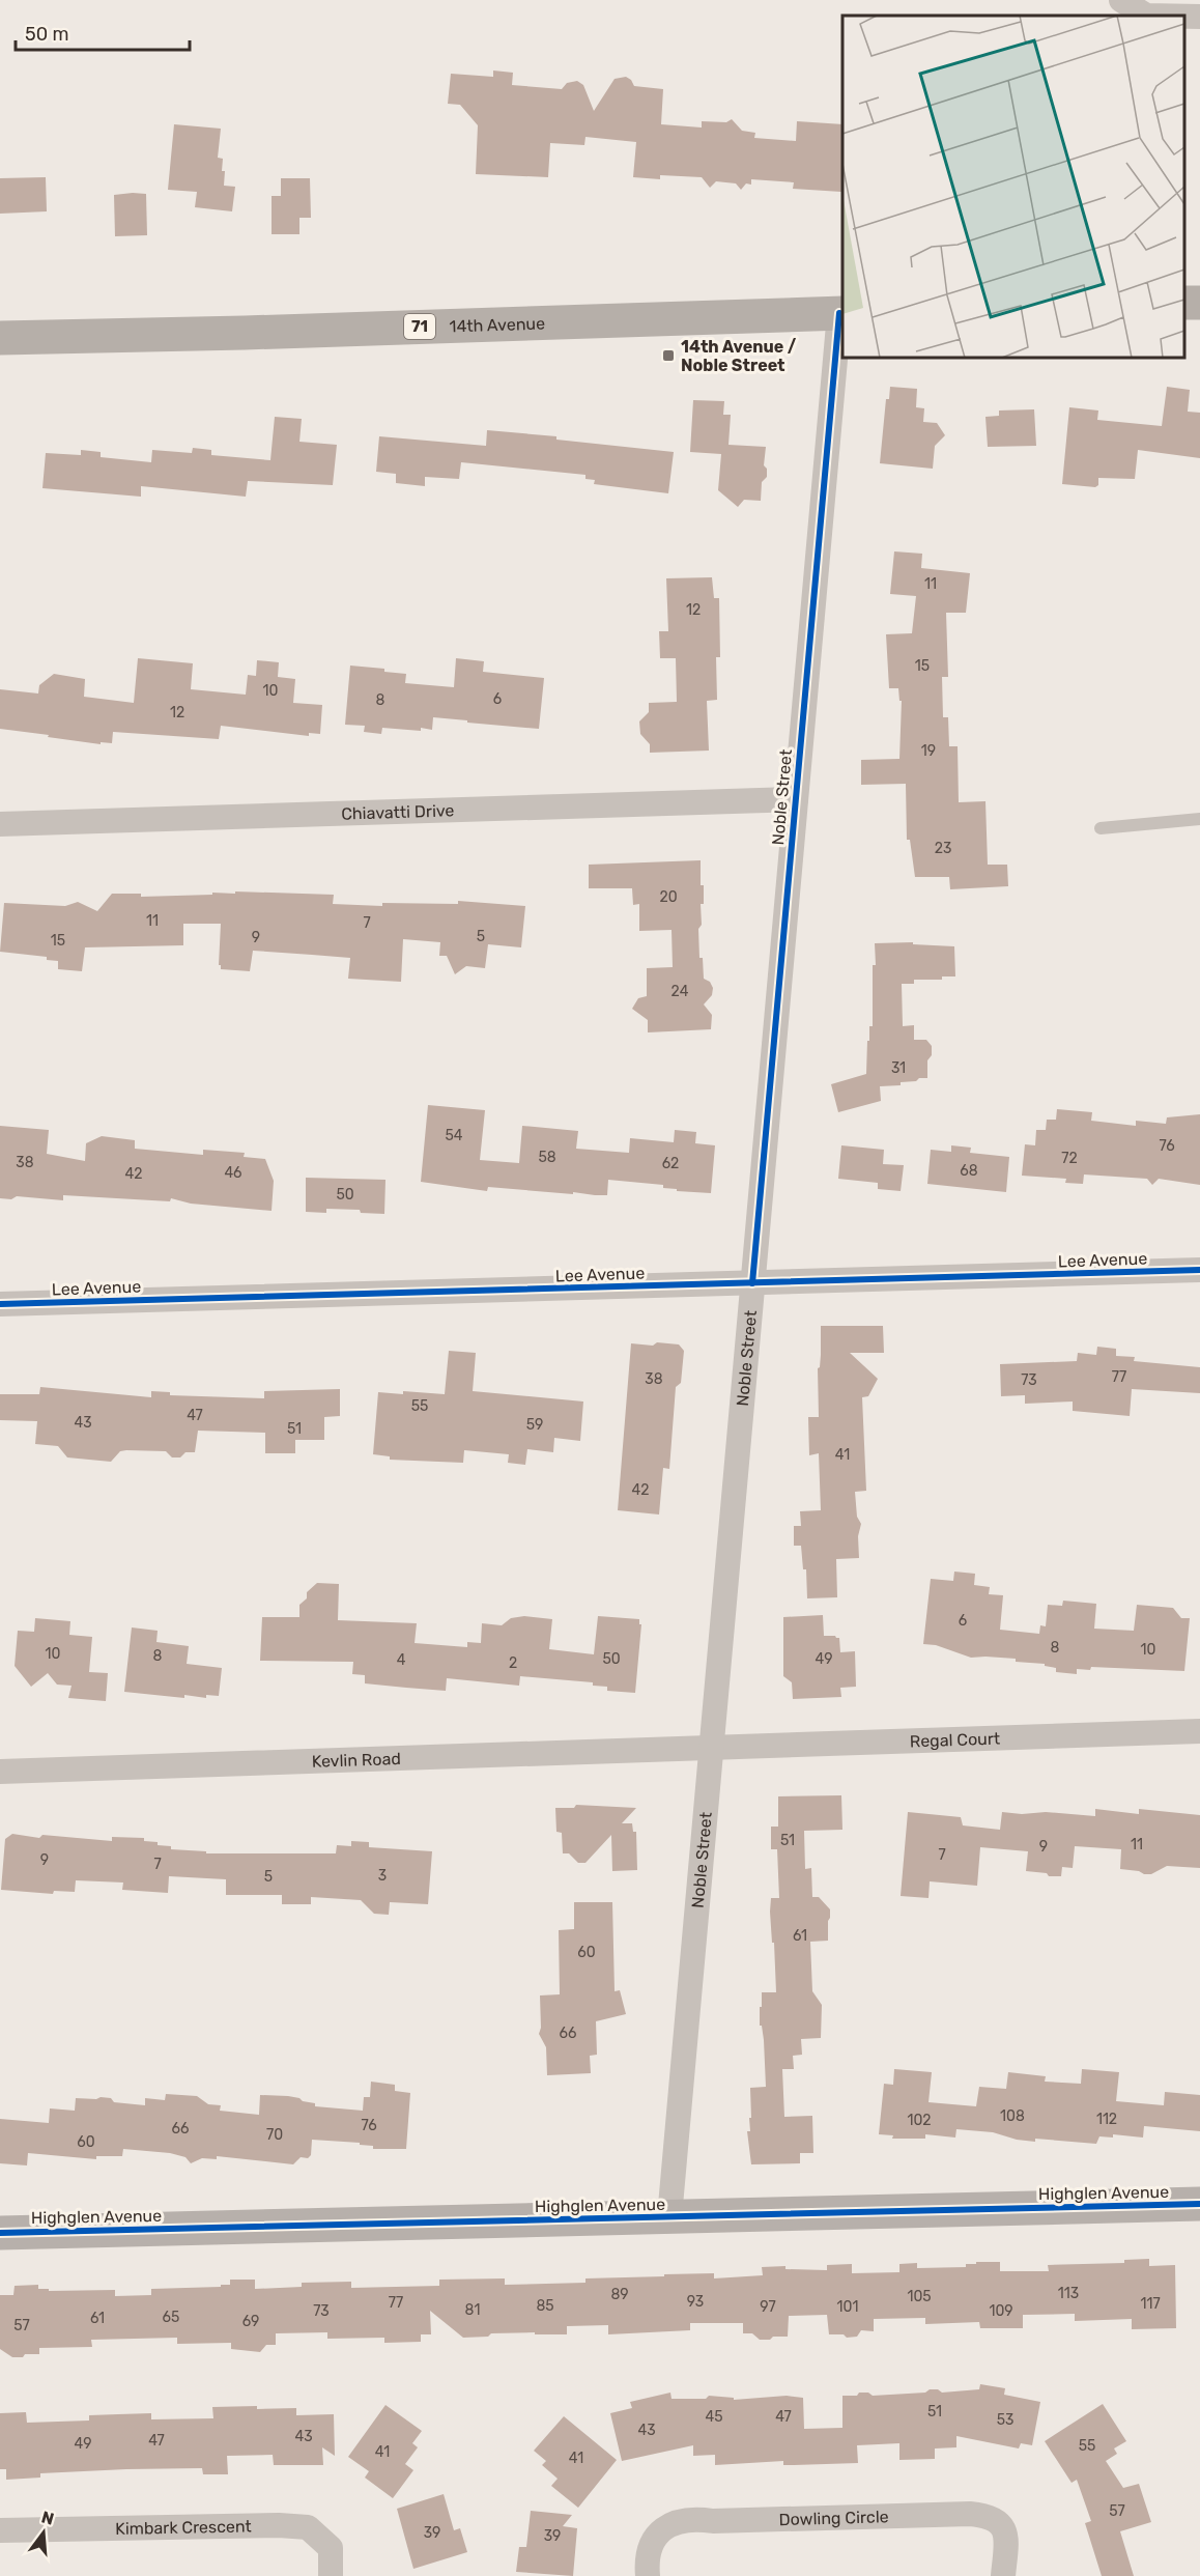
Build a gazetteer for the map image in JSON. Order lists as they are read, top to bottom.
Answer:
{
  "streets": {
    "main road": ["14th Avenue", "71"],
    "street": [
      "Noble Street",
      "Chiavatti Drive",
      "Lee Avenue",
      "Regal Court",
      "Kevlin Road",
      "Highglen Avenue",
      "Dowling Circle",
      "Kimbark Crescent"
    ]
  },
  "crossings": [
    ["14th Avenue", "Noble Street"],
    ["Noble Street", "Chiavatti Drive"],
    ["Noble Street", "Lee Avenue"],
    ["Noble Street", "Regal Court"],
    ["Noble Street", "Kevlin Road"],
    ["Noble Street", "Highglen Avenue"],
    ["Regal Court", "Kevlin Road"]
  ],
  "places": {
    "transit": ["14th Avenue / Noble Street"]
  },
  "house_numbers": [
    "11",
    "12",
    "15",
    "10",
    "6",
    "8",
    "12",
    "19",
    "23",
    "20",
    "11",
    "7",
    "5",
    "9",
    "15",
    "24",
    "31",
    "54",
    "76",
    "58",
    "72",
    "38",
    "62",
    "68",
    "46",
    "42",
    "50",
    "77",
    "38",
    "73",
    "55",
    "47",
    "43",
    "59",
    "51",
    "41",
    "42",
    "6",
    "8",
    "10",
    "10",
    "8",
    "50",
    "49",
    "4",
    "2",
    "51",
    "11",
    "9",
    "7",
    "9",
    "7",
    "3",
    "5",
    "61",
    "60",
    "66",
    "108",
    "112",
    "102",
    "76",
    "66",
    "70",
    "60",
    "113",
    "89",
    "105",
    "93",
    "77",
    "117",
    "85",
    "97",
    "101",
    "81",
    "73",
    "109",
    "65",
    "61",
    "69",
    "57",
    "51",
    "45",
    "47",
    "53",
    "43",
    "43",
    "47",
    "49",
    "55",
    "41",
    "41",
    "57",
    "39",
    "39"
  ],
  "scale_bar": "50 m",
  "north": "top"
}
